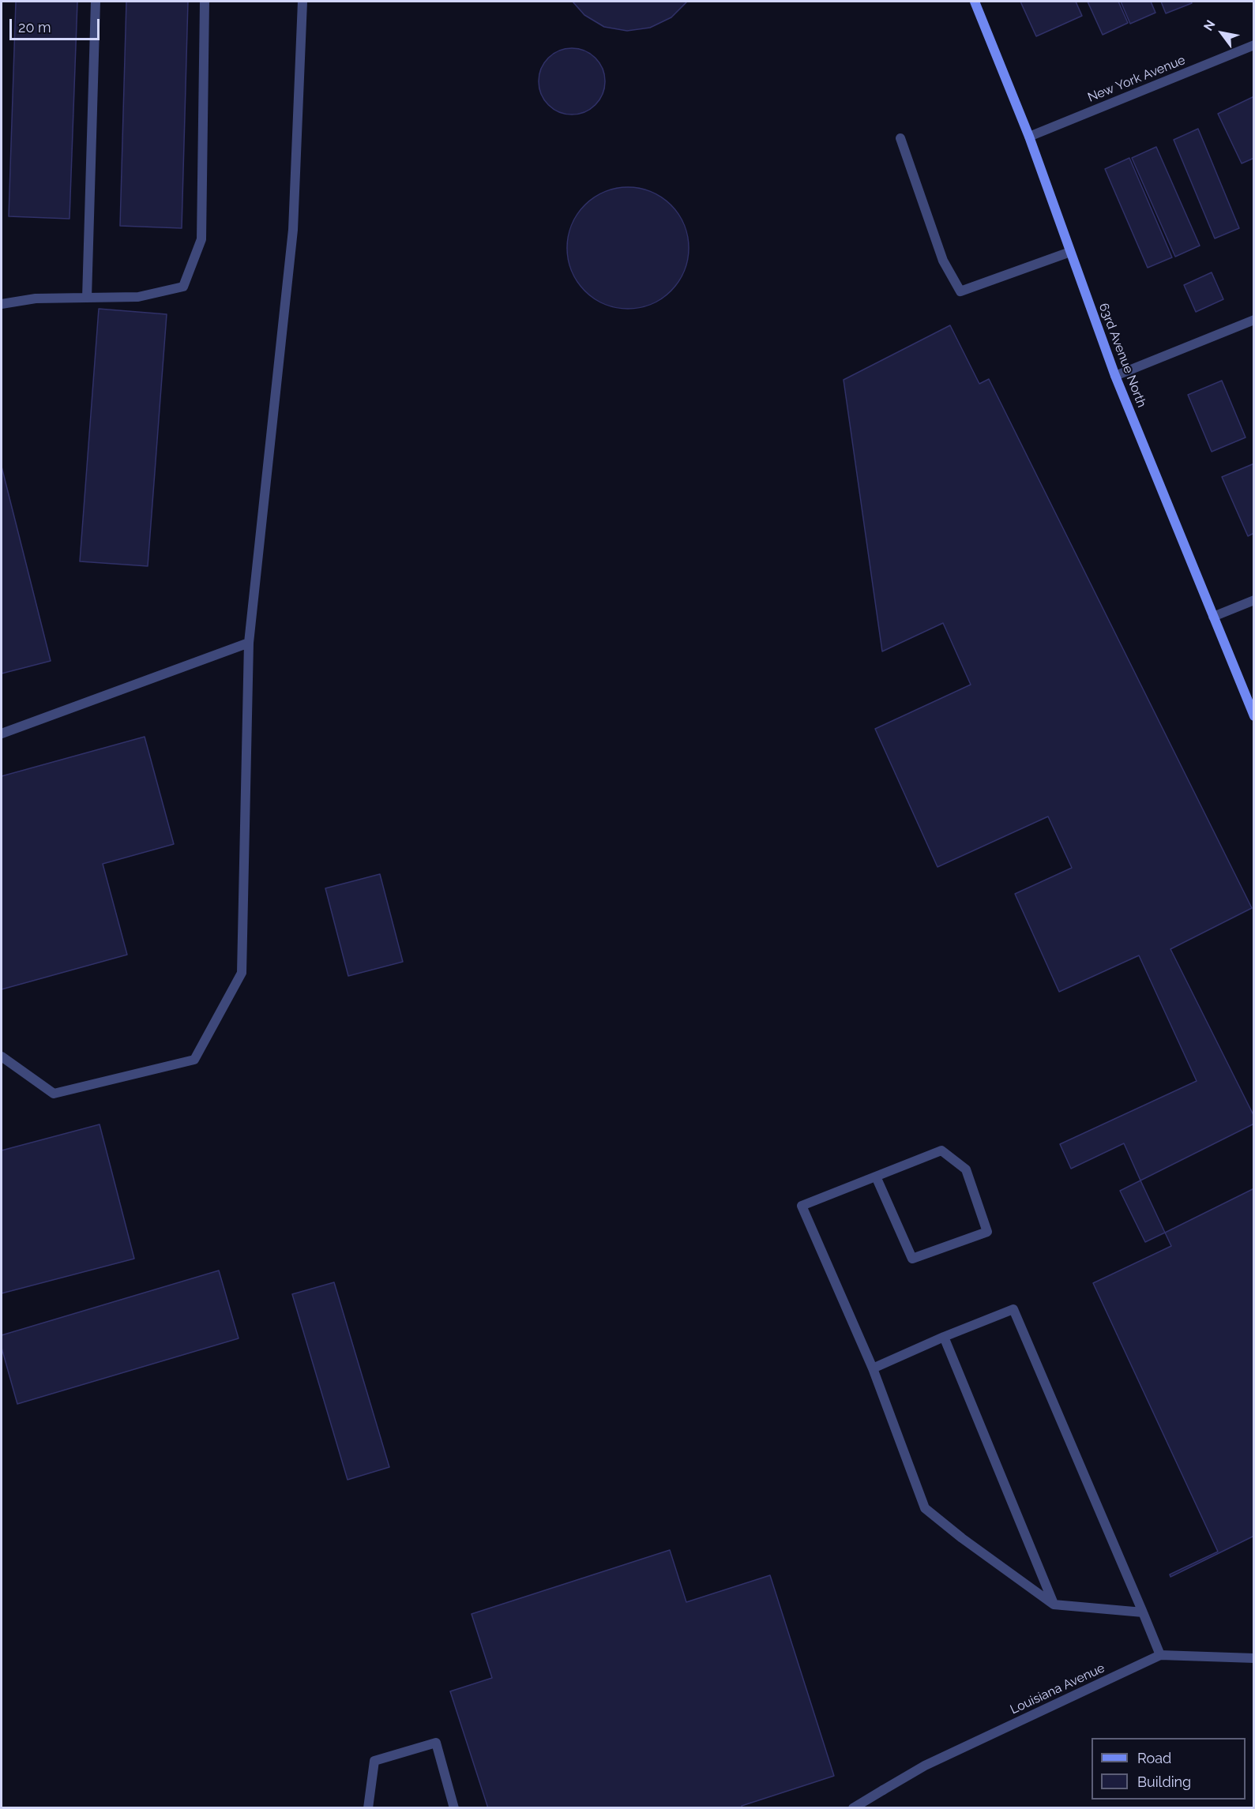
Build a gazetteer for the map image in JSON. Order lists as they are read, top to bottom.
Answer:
{
  "streets": {
    "street": ["New York Avenue", "63rd Avenue North", "Louisiana Avenue"]
  },
  "crossings": [
    ["New York Avenue", "63rd Avenue North"]
  ],
  "legend": ["Road", "Building"],
  "scale_bar": "20 m",
  "north": "top left"
}
